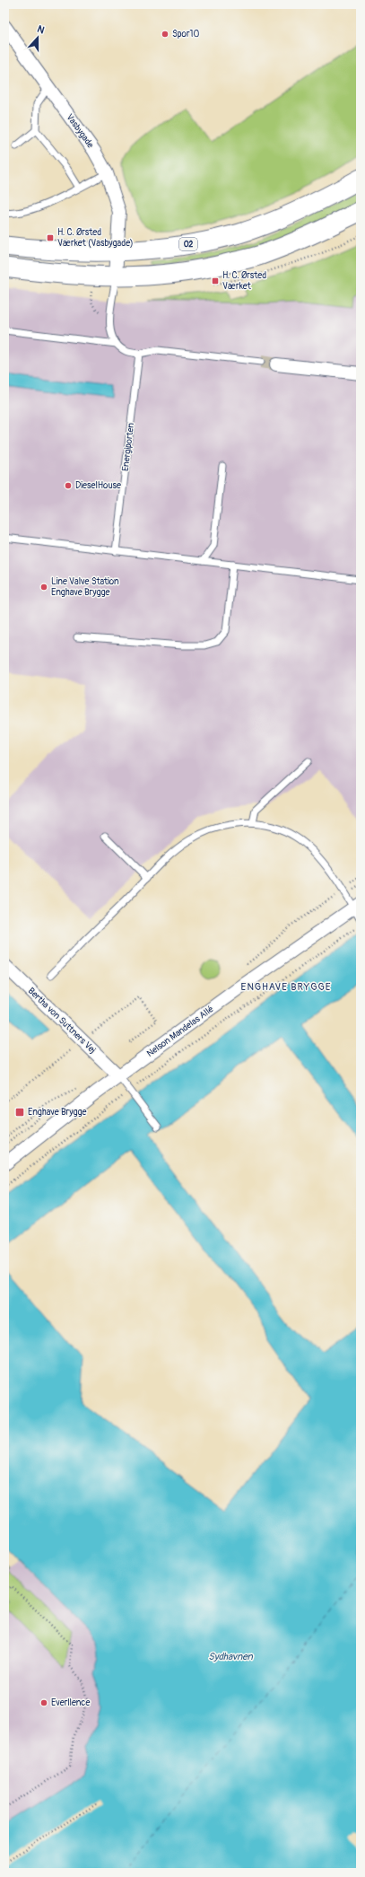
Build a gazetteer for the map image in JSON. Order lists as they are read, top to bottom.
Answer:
{
  "streets": {
    "main road": ["O2"],
    "street": ["Vasbygade", "Bertha von Suttners Vej", "Nelson Mandelas Allé"],
    "lane": ["Energiporten"]
  },
  "crossings": [
    ["Vasbygade", "O2"],
    ["Bertha von Suttners Vej", "Nelson Mandelas Allé"]
  ],
  "districts": ["ENGHAVE BRYGGE"],
  "water": ["Sydhavnen"],
  "places": {
    "other": [
      "Spor10",
      "DieselHouse",
      "Line Valve Station Enghave Brygge",
      "Everllence"
    ],
    "transit": ["H. C. Ørsted Værket (Vasbygade)", "H. C. Ørsted Værket", "Enghave Brygge"]
  },
  "north": "top"
}
